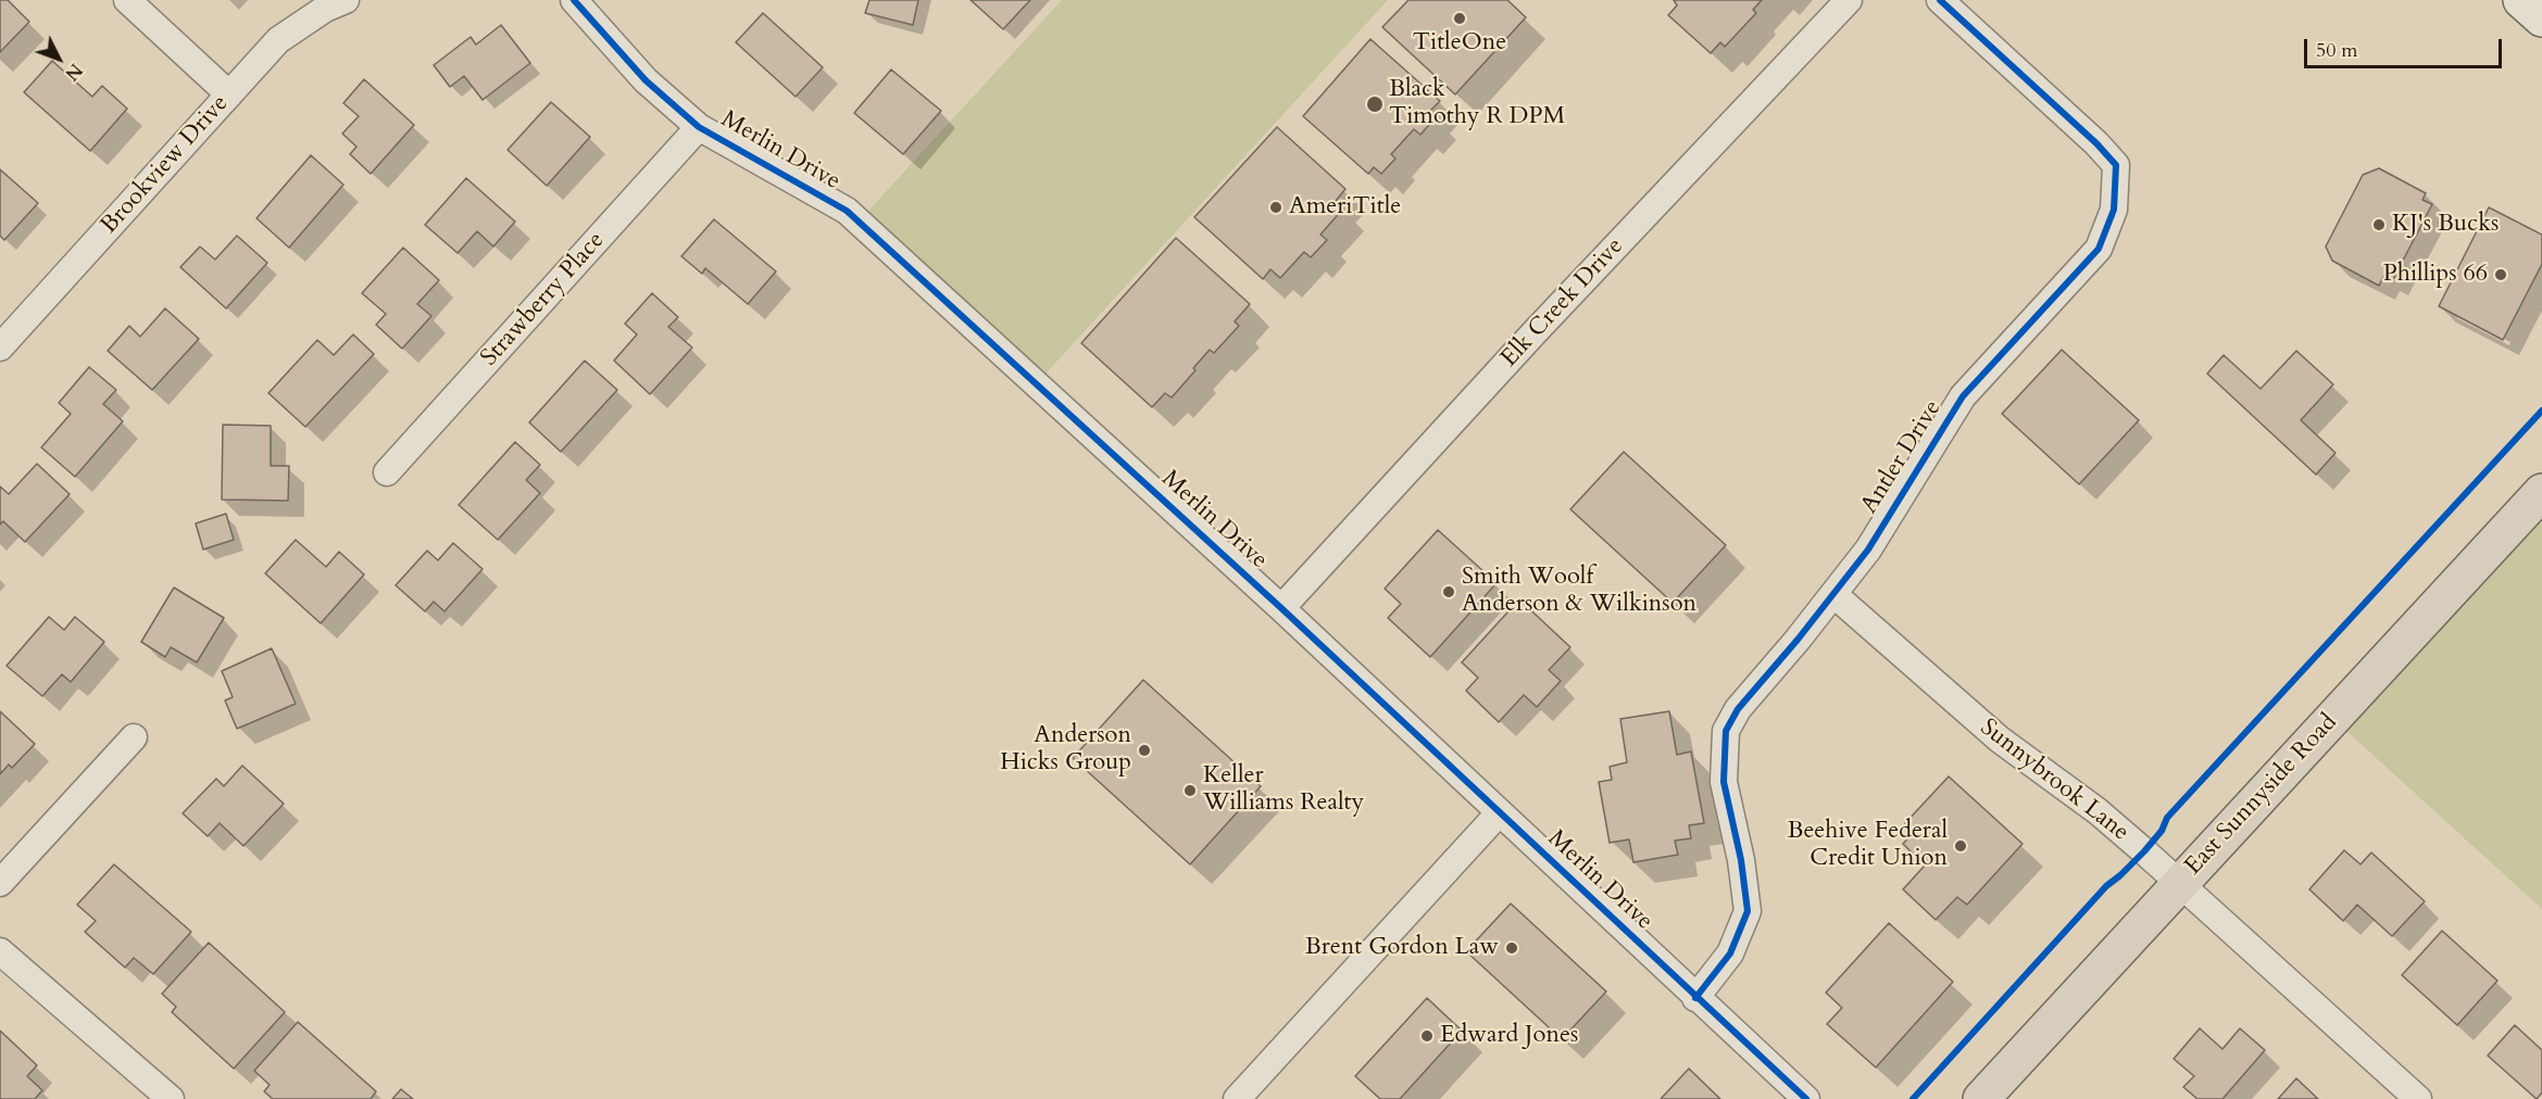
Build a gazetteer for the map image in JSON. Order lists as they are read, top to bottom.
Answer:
{
  "streets": {
    "main road": ["East Sunnyside Road"],
    "street": [
      "Merlin Drive",
      "Brookview Drive",
      "Strawberry Place",
      "Elk Creek Drive",
      "Antler Drive",
      "Sunnybrook Lane"
    ]
  },
  "crossings": [
    ["Merlin Drive", "Strawberry Place"],
    ["Merlin Drive", "Elk Creek Drive"],
    ["Merlin Drive", "Antler Drive"],
    ["Antler Drive", "Sunnybrook Lane"],
    ["Sunnybrook Lane", "East Sunnyside Road"]
  ],
  "places": [
    "TitleOne",
    "Black Timothy R DPM",
    "AmeriTitle",
    "KJ's Bucks",
    "Phillips 66",
    "Smith Woolf Anderson & Wilkinson",
    "Anderson Hicks Group",
    "Keller Williams Realty",
    "Beehive Federal Credit Union",
    "Brent Gordon Law",
    "Edward Jones"
  ],
  "scale_bar": "50 m",
  "north": "bottom right"
}
